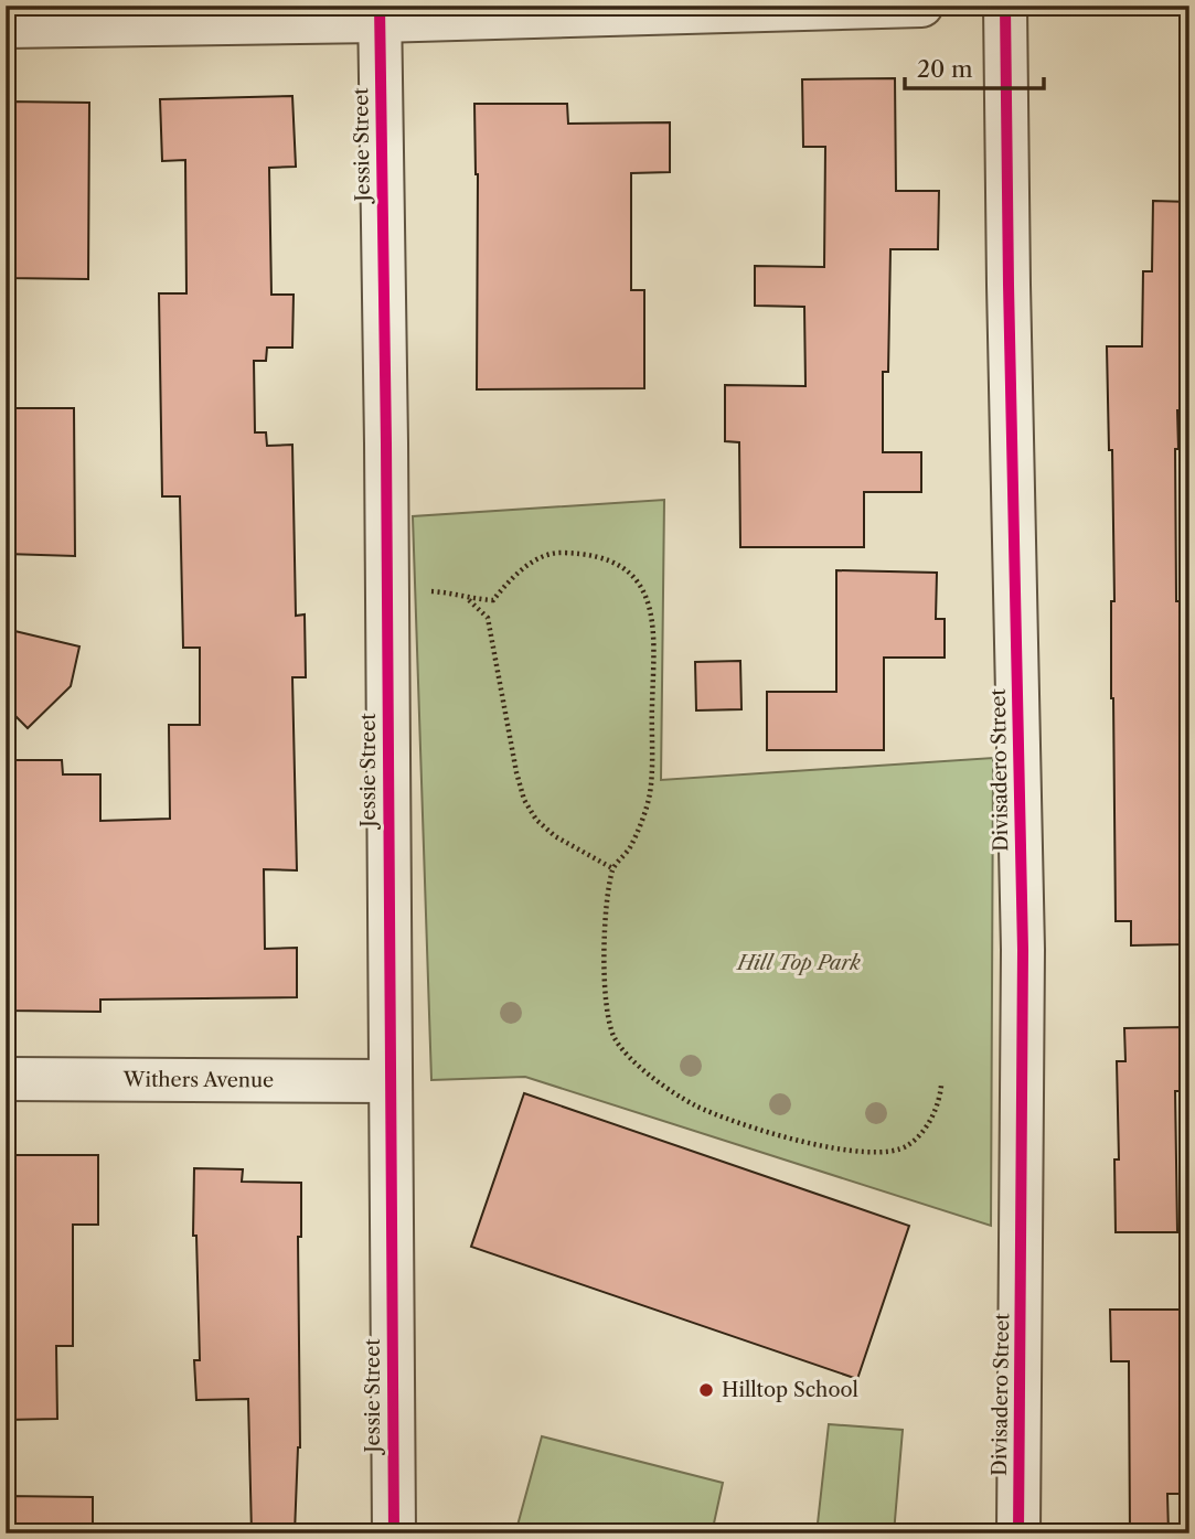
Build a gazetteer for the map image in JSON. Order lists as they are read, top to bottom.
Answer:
{
  "streets": {
    "street": ["Jessie Street", "Divisadero Street", "Withers Avenue"]
  },
  "crossings": [
    ["Jessie Street", "Withers Avenue"]
  ],
  "parks": ["Hill Top Park"],
  "places": ["Hilltop School"],
  "scale_bar": "20 m"
}
